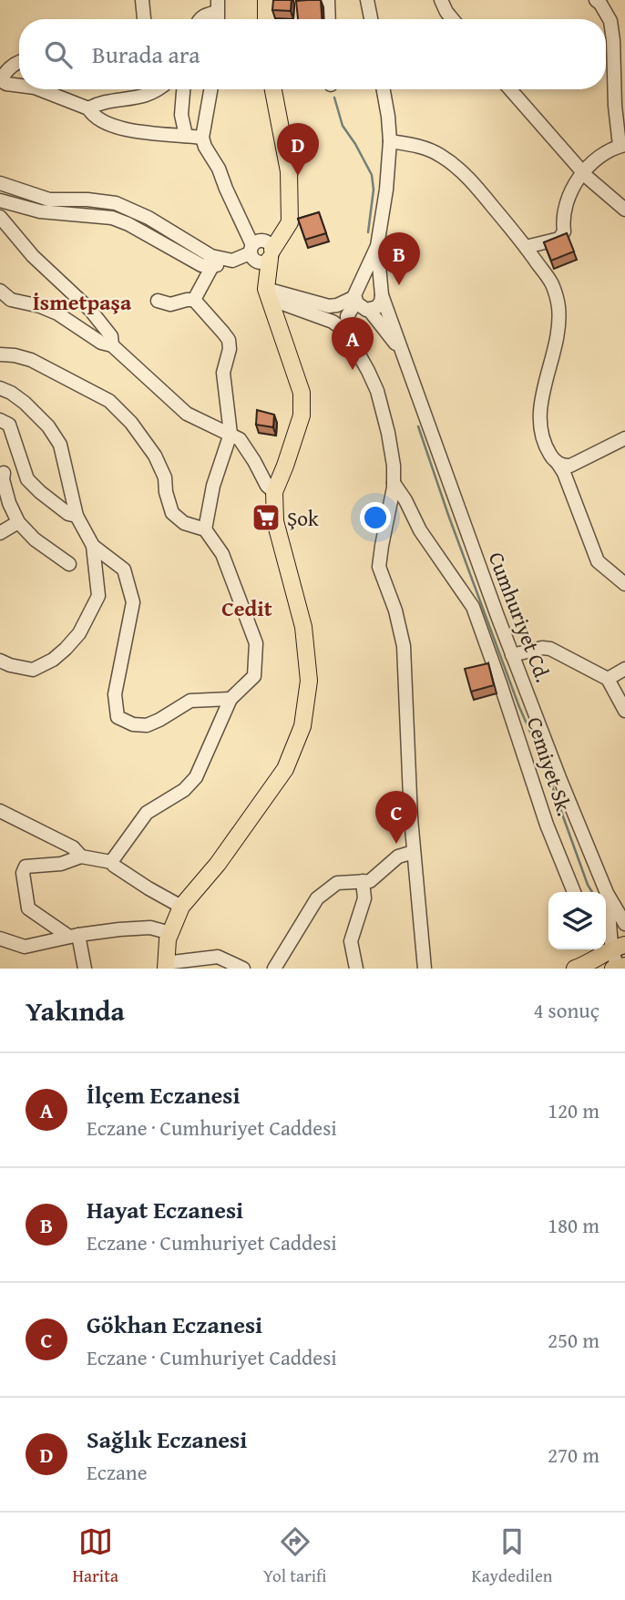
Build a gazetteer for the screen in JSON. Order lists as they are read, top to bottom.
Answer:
{
  "streets": {
    "street": ["Cumhuriyet Cd.", "Cemiyet Sk."]
  },
  "districts": ["İsmetpaşa", "Cedit"],
  "places": {
    "supermarket": ["Şok"]
  },
  "page": {
    "search": "Burada ara",
    "pins": [
      "D",
      "B",
      "A",
      "C"
    ],
    "heading": ["Yakında", "4 sonuç"],
    "list": [
      {
        "mark": "A",
        "name": "İlçem Eczanesi",
        "note": "Eczane · Cumhuriyet Caddesi",
        "value": "120 m"
      },
      {
        "mark": "B",
        "name": "Hayat Eczanesi",
        "note": "Eczane · Cumhuriyet Caddesi",
        "value": "180 m"
      },
      {
        "mark": "C",
        "name": "Gökhan Eczanesi",
        "note": "Eczane · Cumhuriyet Caddesi",
        "value": "250 m"
      },
      {
        "mark": "D",
        "name": "Sağlık Eczanesi",
        "note": "Eczane",
        "value": "270 m"
      }
    ],
    "nav": ["Harita", "Yol tarifi", "Kaydedilen"]
  }
}
